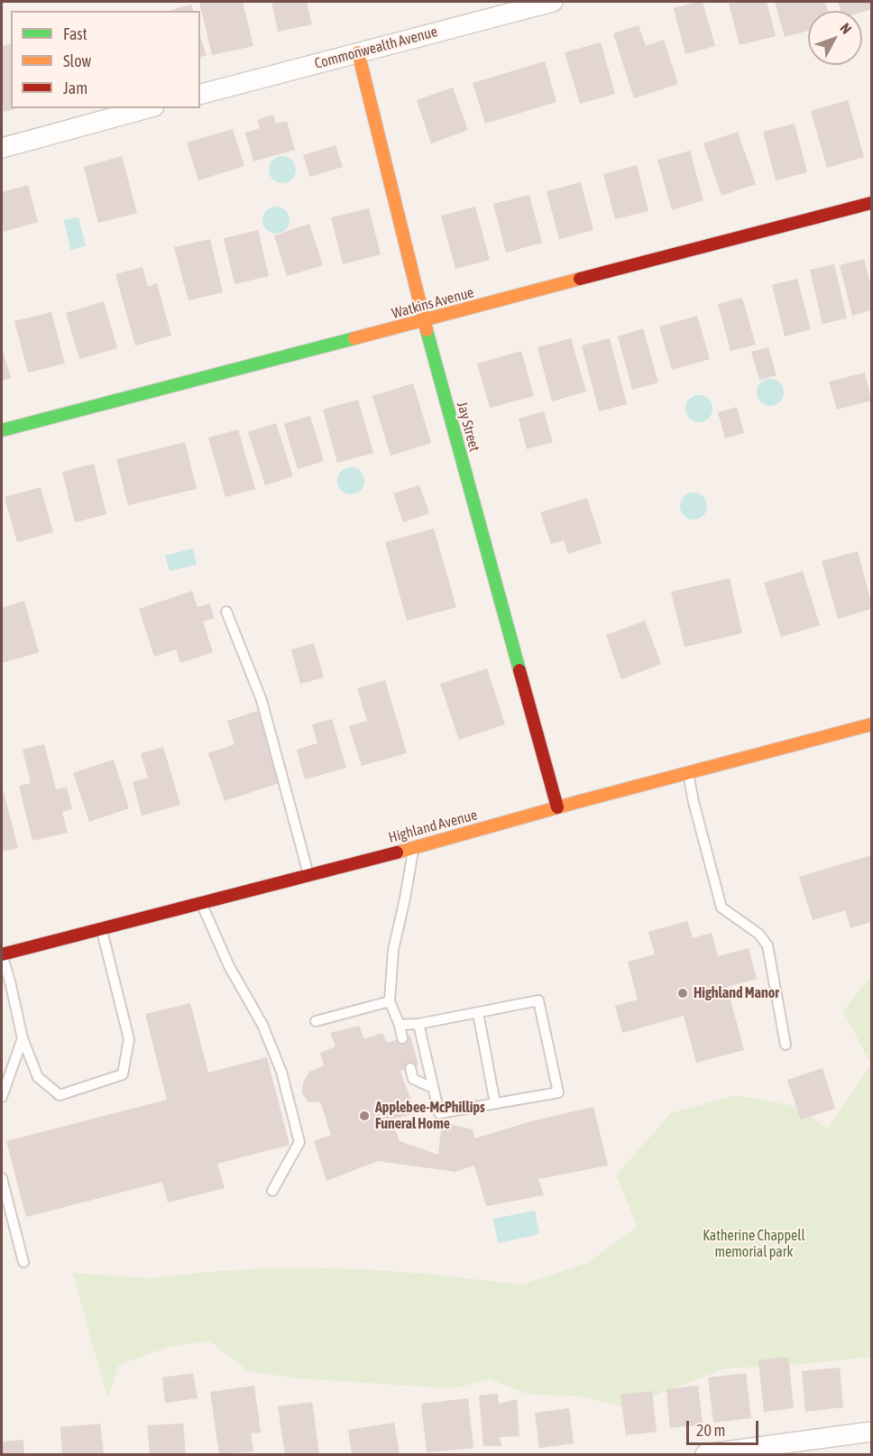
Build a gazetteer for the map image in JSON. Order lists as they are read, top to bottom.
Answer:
{
  "streets": {
    "street": [
      "Commonwealth Avenue",
      "Watkins Avenue",
      "Jay Street",
      "Highland Avenue"
    ]
  },
  "crossings": [
    ["Commonwealth Avenue", "Jay Street"],
    ["Watkins Avenue", "Jay Street"],
    ["Jay Street", "Highland Avenue"]
  ],
  "parks": ["Katherine Chappell memorial park"],
  "places": ["Highland Manor", "Applebee-McPhillips Funeral Home"],
  "legend": ["Fast", "Slow", "Jam"],
  "scale_bar": "20 m",
  "north": "top right"
}
